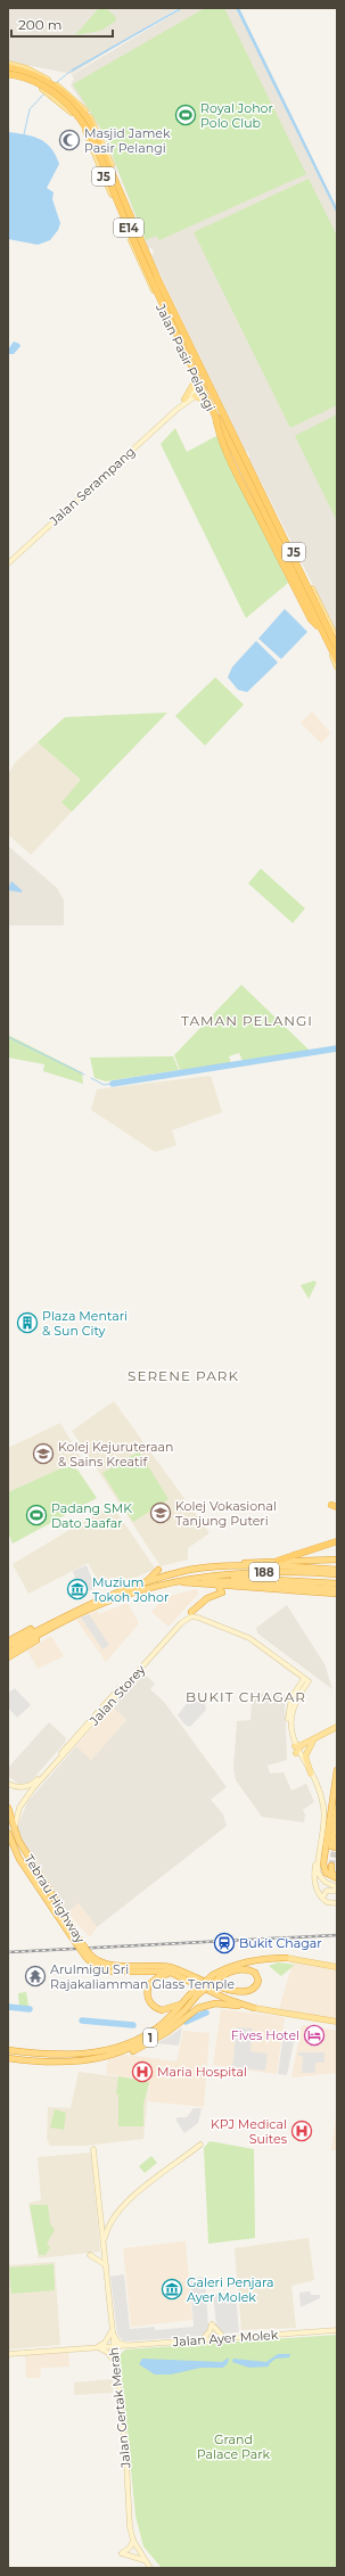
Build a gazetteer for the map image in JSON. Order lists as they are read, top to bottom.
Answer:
{
  "streets": {
    "highway": [
      "E14",
      "188",
      "Tebrau Highway",
      "1"
    ],
    "main road": [
      "J5",
      "Jalan Pasir Pelangi",
      "Jalan Serampang",
      "Jalan Storey",
      "Jalan Ayer Molek",
      "Jalan Gertak Merah"
    ]
  },
  "crossings": [
    ["E14", "Jalan Pasir Pelangi"],
    ["Jalan Pasir Pelangi", "Jalan Serampang"],
    ["Jalan Storey", "Tebrau Highway"],
    ["Tebrau Highway", "1"],
    ["Jalan Ayer Molek", "Jalan Gertak Merah"]
  ],
  "districts": ["TAMAN PELANGI", "SERENE PARK", "BUKIT CHAGAR"],
  "parks": ["Grand Palace Park"],
  "places": {
    "sports": ["Royal Johor Polo Club", "Padang SMK Dato Jaafar"],
    "mosque": ["Masjid Jamek Pasir Pelangi"],
    "building": ["Plaza Mentari & Sun City"],
    "school or university": ["Kolej Kejuruteraan & Sains Kreatif", "Kolej Vokasional Tanjung Puteri"],
    "museum": ["Muzium Tokoh Johor", "Galeri Penjara Ayer Molek"],
    "station": ["Bukit Chagar"],
    "temple": ["Arulmigu Sri Rajakaliamman Glass Temple"],
    "hotel": ["Fives Hotel"],
    "hospital": ["Maria Hospital", "KPJ Medical Suites"]
  },
  "scale_bar": "200 m"
}
